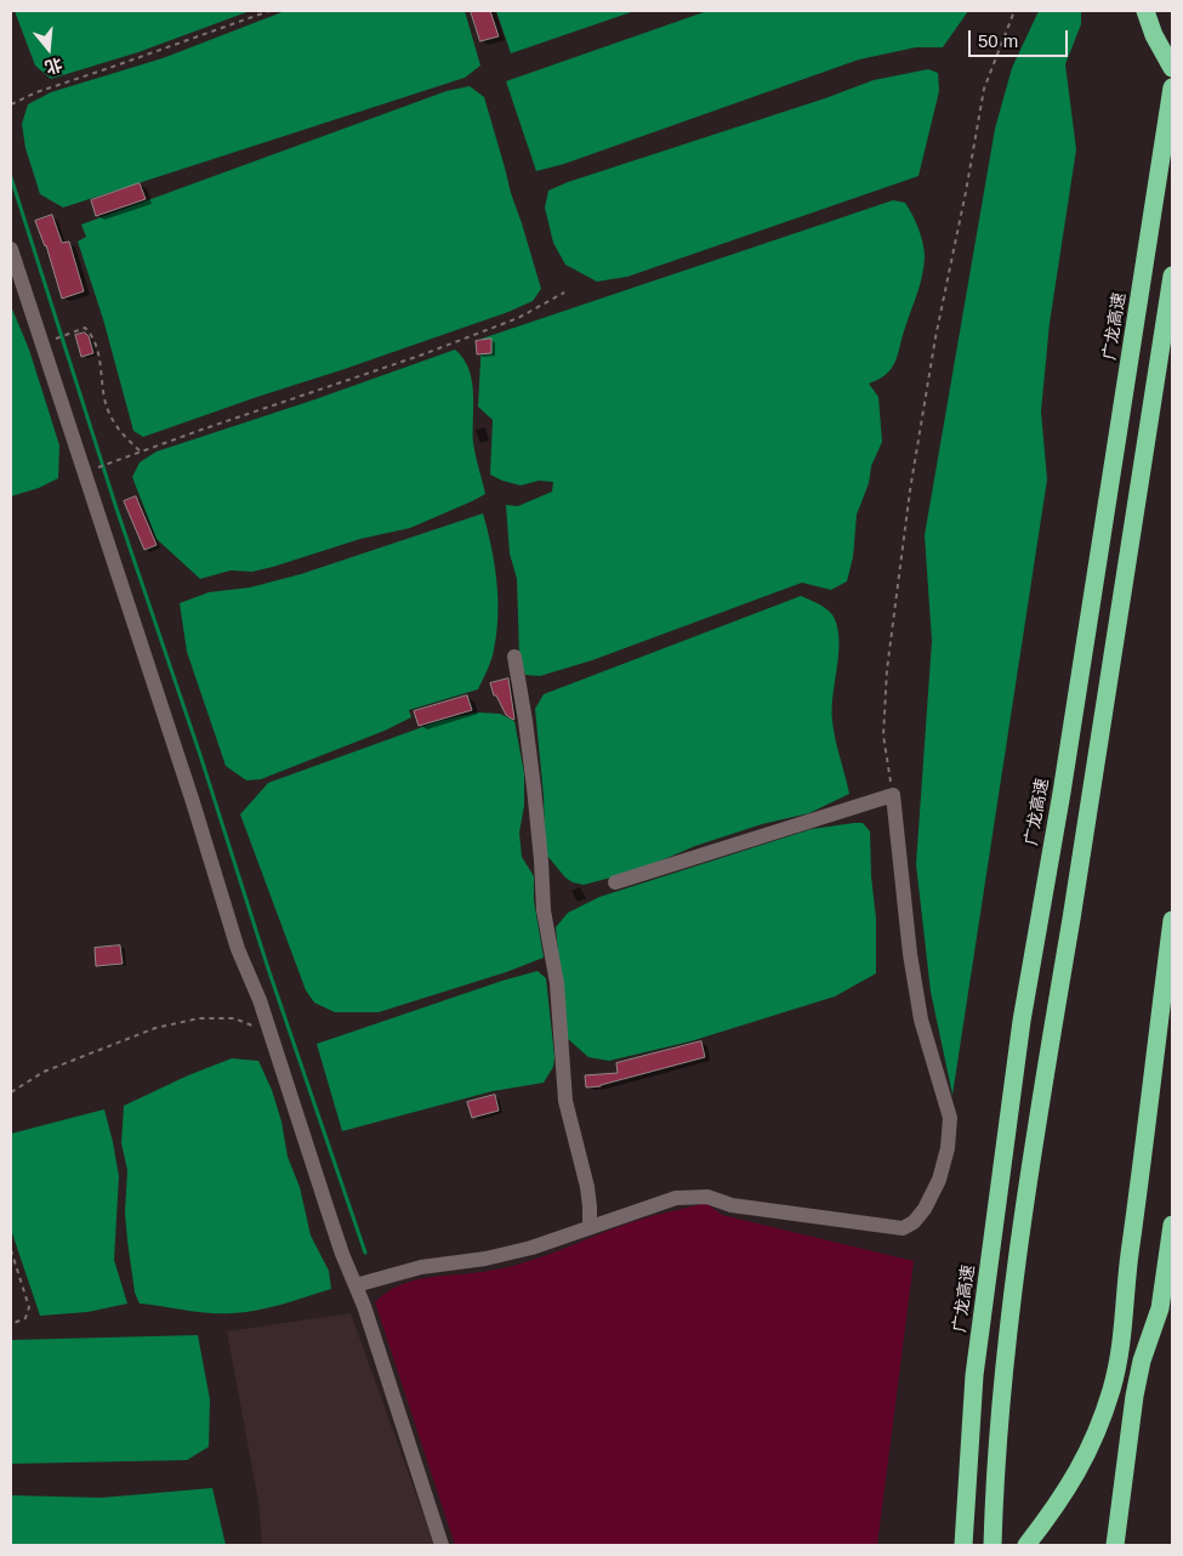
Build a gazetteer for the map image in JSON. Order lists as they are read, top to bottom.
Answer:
{
  "streets": {
    "highway": ["广龙高速"]
  },
  "scale_bar": "50 m",
  "north": "bottom"
}
